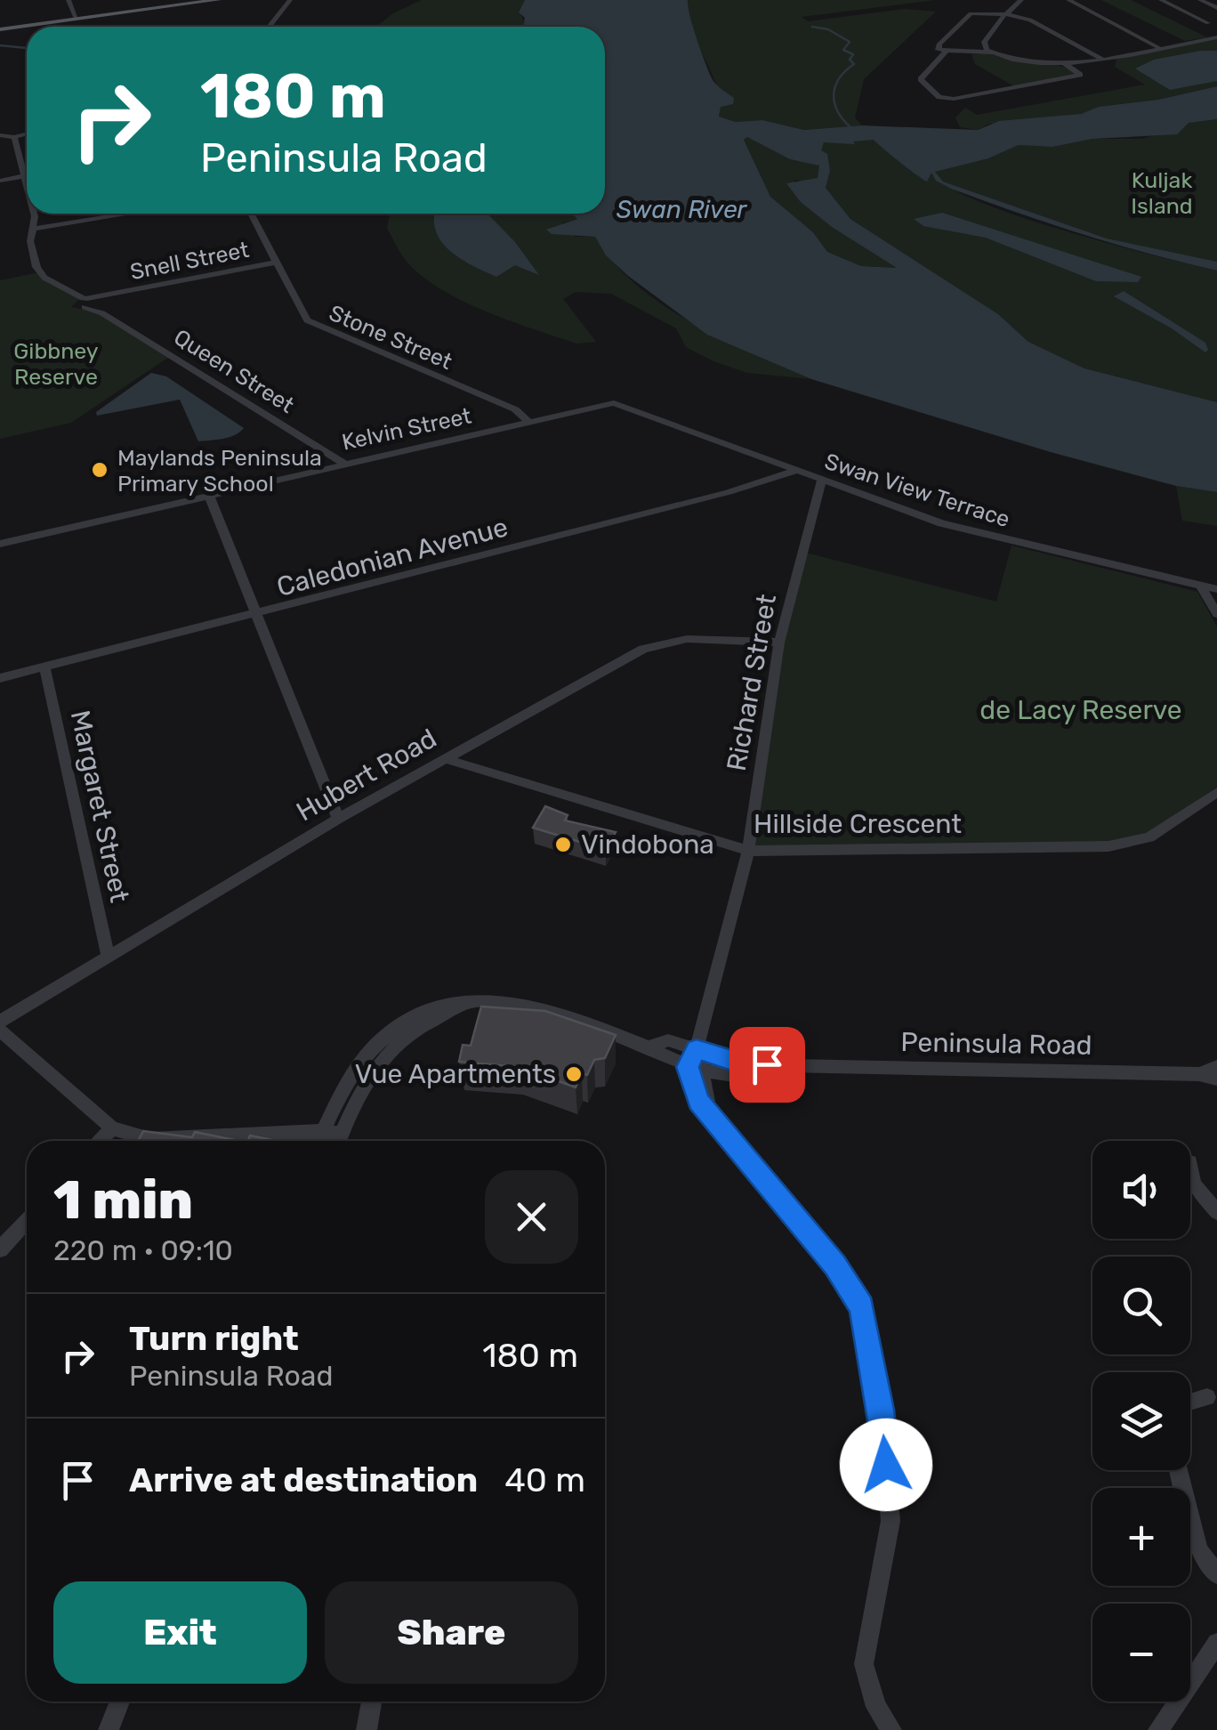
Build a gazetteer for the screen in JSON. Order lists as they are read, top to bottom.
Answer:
{
  "streets": {
    "street": [
      "Snell Street",
      "Stone Street",
      "Queen Street",
      "Kelvin Street",
      "Swan View Terrace",
      "Caledonian Avenue",
      "Richard Street",
      "Hubert Road",
      "Margaret Street",
      "Hillside Crescent",
      "Peninsula Road"
    ]
  },
  "crossings": [
    ["Snell Street", "Stone Street"],
    ["Snell Street", "Queen Street"],
    ["Stone Street", "Kelvin Street"],
    ["Queen Street", "Kelvin Street"],
    ["Kelvin Street", "Swan View Terrace"],
    ["Swan View Terrace", "Caledonian Avenue"],
    ["Swan View Terrace", "Richard Street"],
    ["Caledonian Avenue", "Margaret Street"],
    ["Richard Street", "Hubert Road"],
    ["Richard Street", "Hillside Crescent"],
    ["Richard Street", "Peninsula Road"],
    ["Hubert Road", "Margaret Street"],
    ["Hubert Road", "Hillside Crescent"]
  ],
  "water": ["Swan River"],
  "parks": ["Kuljak Island", "Gibbney Reserve", "de Lacy Reserve"],
  "places": ["Maylands Peninsula Primary School", "Vindobona", "Vue Apartments"],
  "page": {
    "turn": ["180 m", "Peninsula Road"],
    "map_buttons": ["+", "−"],
    "heading": ["1 min", "220 m · 09:10"],
    "list": [
      {
        "name": "Turn right",
        "note": "Peninsula Road",
        "value": "180 m"
      },
      {
        "name": "Arrive at destination",
        "value": "40 m"
      }
    ],
    "buttons": ["Exit", "Share"]
  }
}
